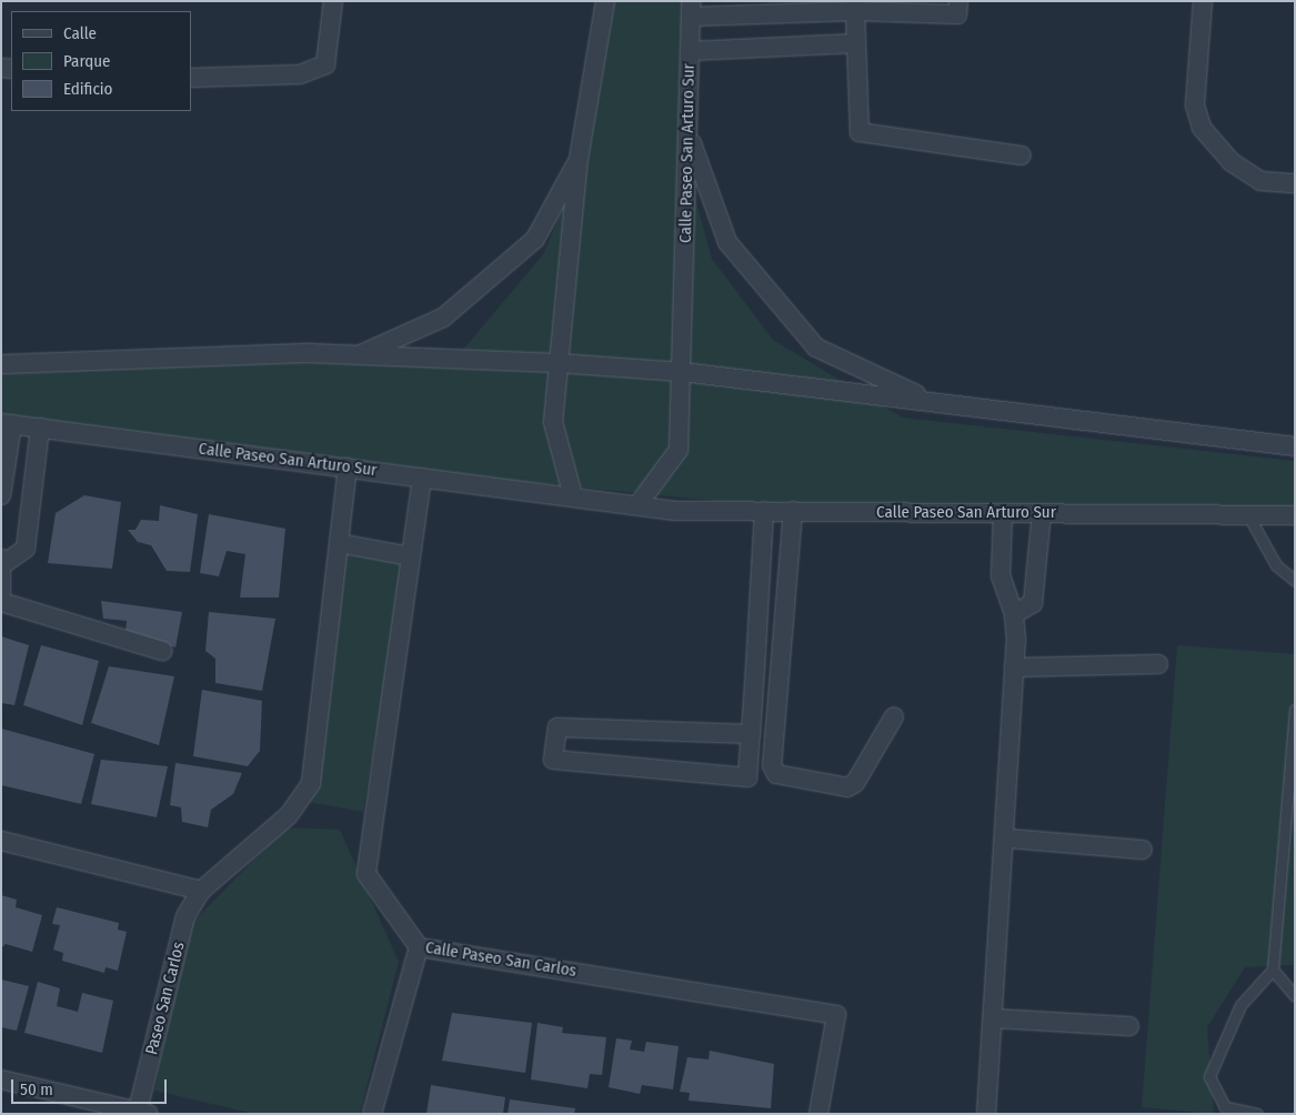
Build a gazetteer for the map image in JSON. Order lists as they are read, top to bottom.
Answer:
{
  "streets": {
    "street": ["Calle Paseo San Arturo Sur", "Calle Paseo San Carlos", "Paseo San Carlos"]
  },
  "crossings": [
    ["Calle Paseo San Arturo Sur", "Calle Paseo San Carlos"]
  ],
  "legend": ["Calle", "Parque", "Edificio"],
  "scale_bar": "50 m"
}
